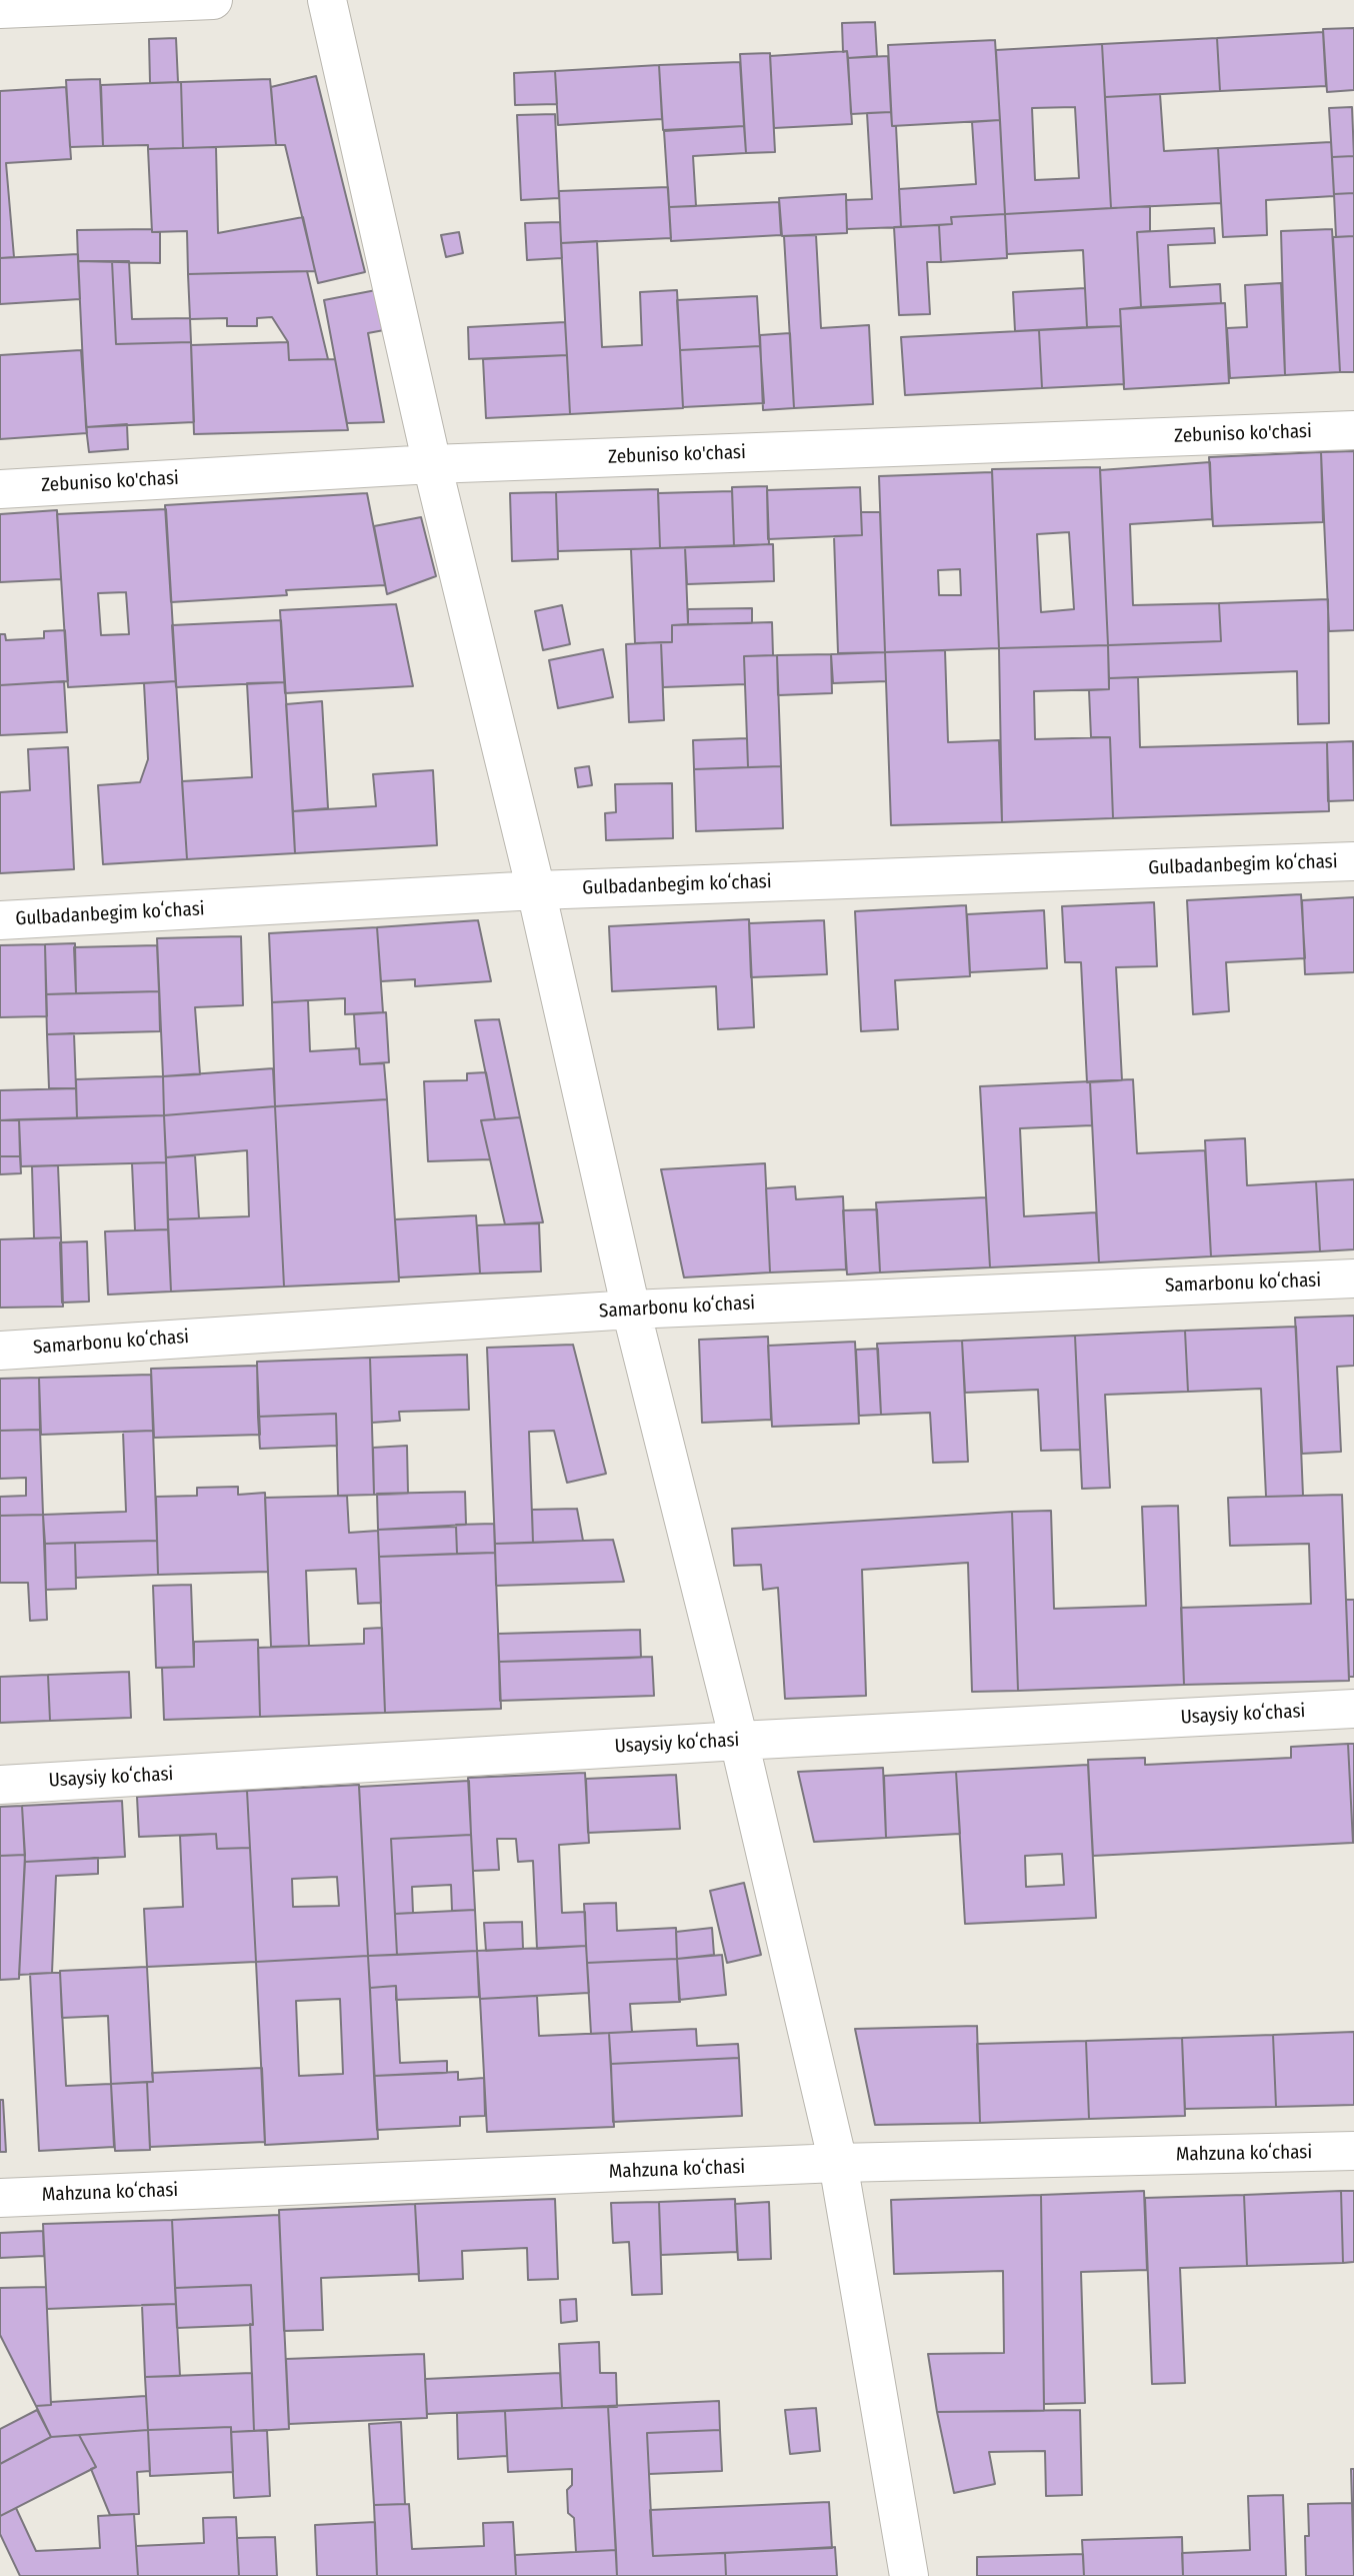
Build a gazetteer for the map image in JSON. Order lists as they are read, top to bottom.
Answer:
{
  "streets": {
    "street": [
      "Zebuniso ko'chasi",
      "Gulbadanbegim koʻchasi",
      "Samarbonu koʻchasi",
      "Usaysiy koʻchasi",
      "Mahzuna koʻchasi"
    ]
  }
}
